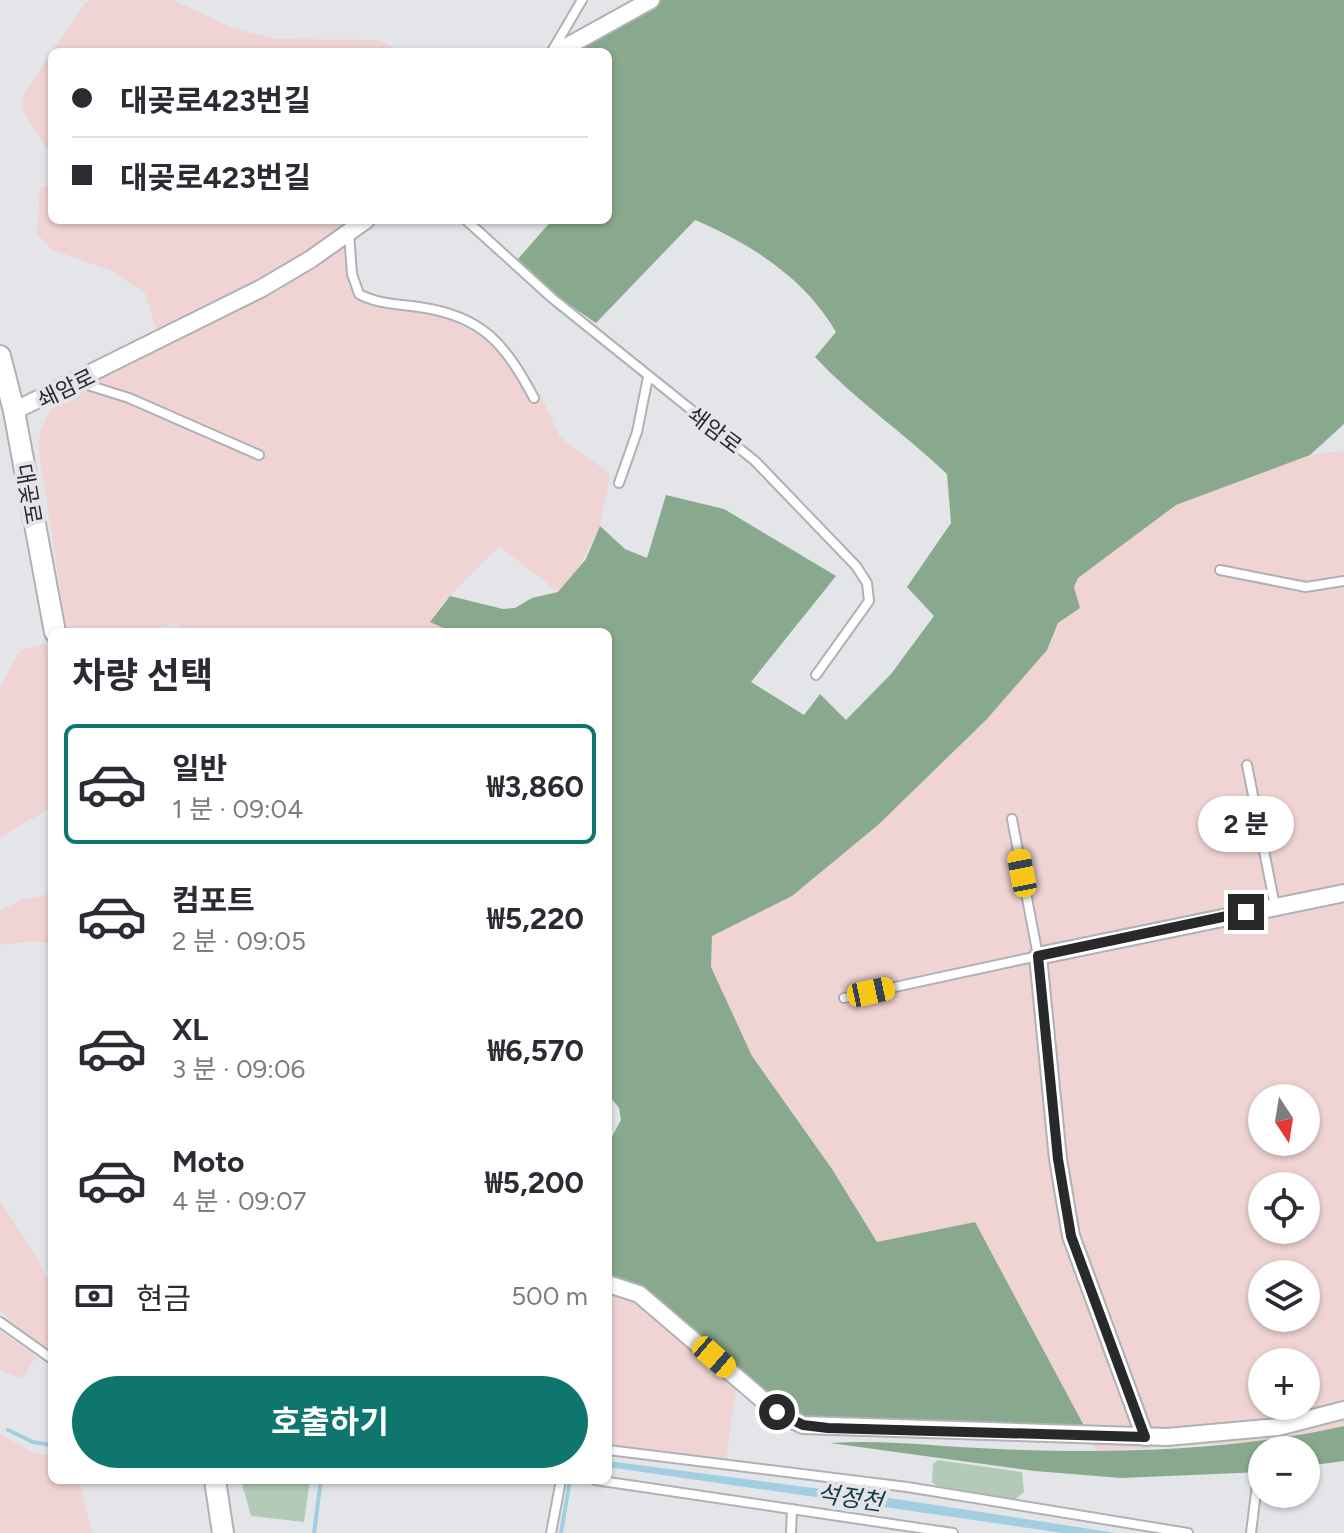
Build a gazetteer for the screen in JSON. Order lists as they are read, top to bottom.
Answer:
{
  "streets": {
    "street": ["쇄암로", "대곶로"]
  },
  "crossings": [
    ["쇄암로", "대곶로"]
  ],
  "water": ["석정천"],
  "north": "bottom",
  "page": {
    "banner": ["대곶로423번길", "대곶로423번길"],
    "heading": "차량 선택",
    "list": [
      {
        "name": "일반",
        "note": "1 분 · 09:04",
        "value": "₩3,860"
      },
      {
        "name": "컴포트",
        "note": "2 분 · 09:05",
        "value": "₩5,220"
      },
      {
        "name": "XL",
        "note": "3 분 · 09:06",
        "value": "₩6,570"
      },
      {
        "name": "Moto",
        "note": "4 분 · 09:07",
        "value": "₩5,200"
      }
    ],
    "bubble": "2 분",
    "map_buttons": ["+", "−"],
    "pay": ["현금", "500 m"],
    "buttons": "호출하기"
  }
}
